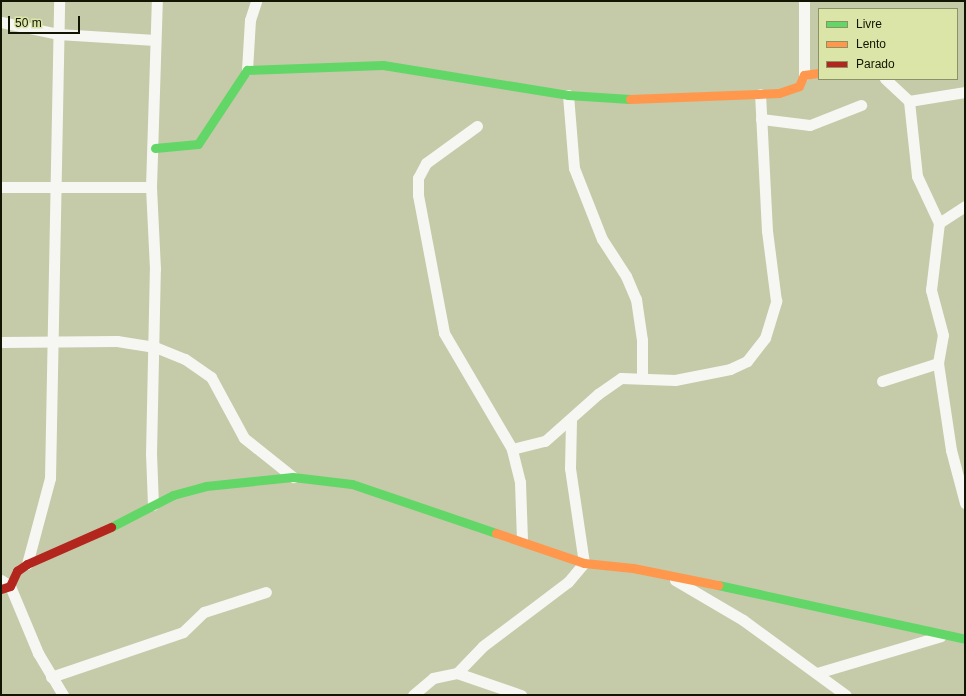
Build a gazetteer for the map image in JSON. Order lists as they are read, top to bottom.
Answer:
{
  "legend": ["Livre", "Lento", "Parado"],
  "scale_bar": "50 m"
}
